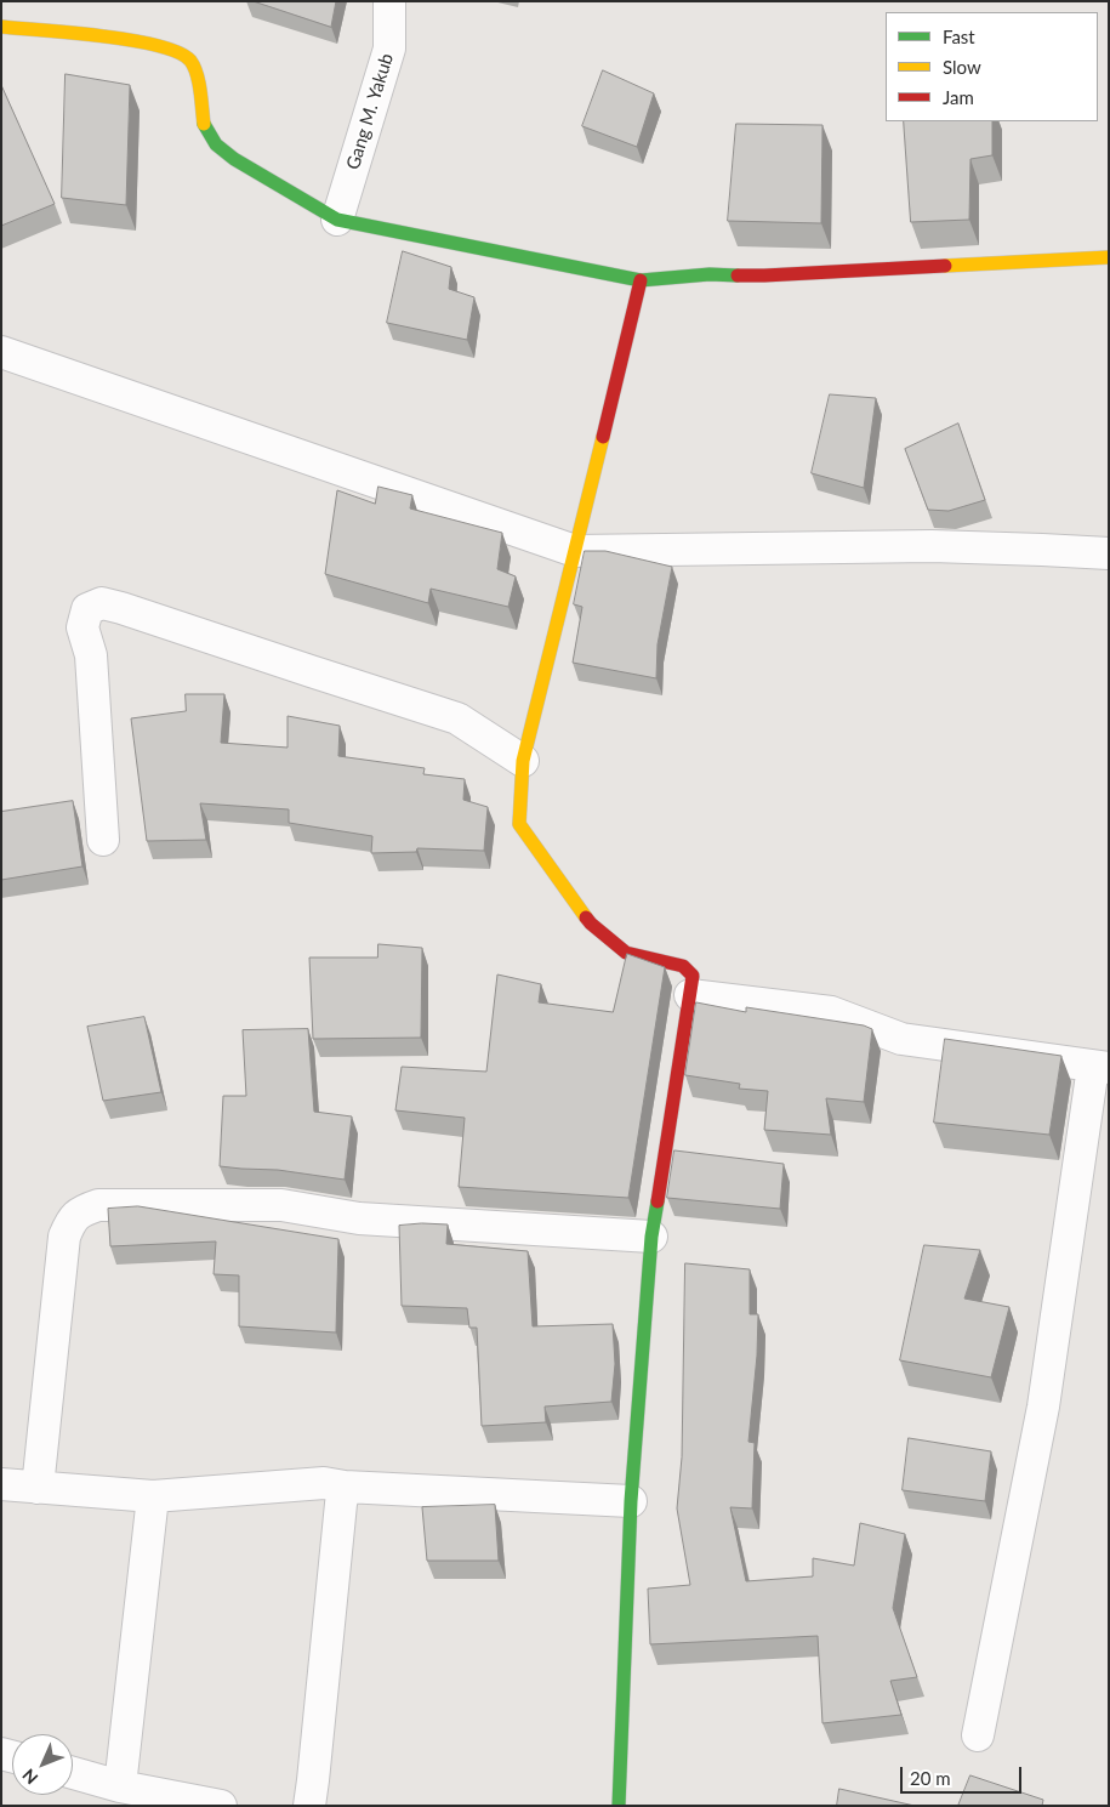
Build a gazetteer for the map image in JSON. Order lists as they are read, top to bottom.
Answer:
{
  "streets": {
    "street": ["Gang M. Yakub"]
  },
  "legend": ["Fast", "Slow", "Jam"],
  "scale_bar": "20 m",
  "north": "bottom left"
}
